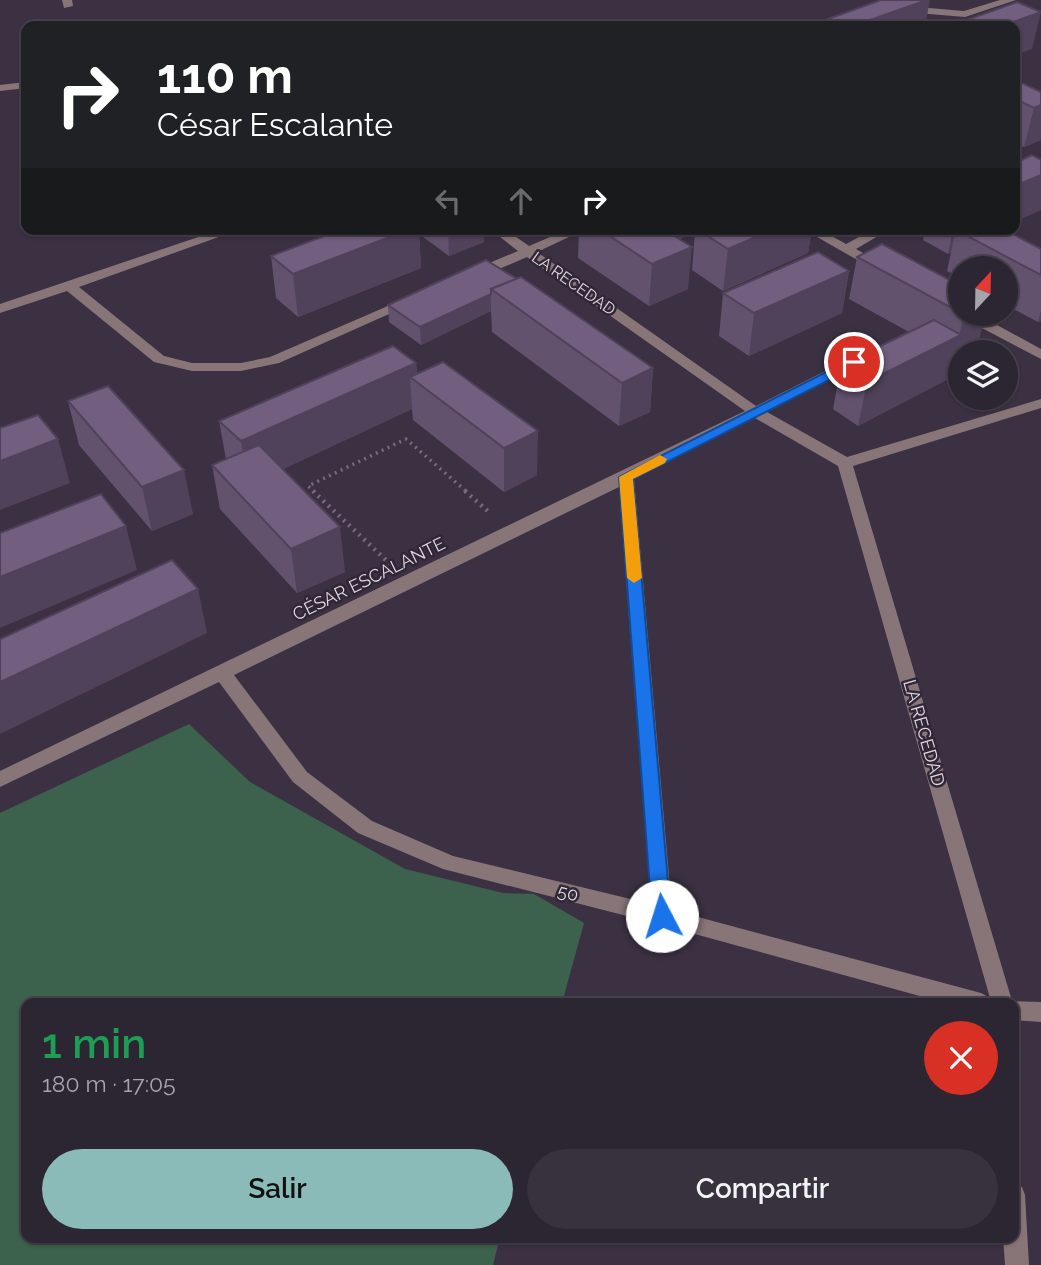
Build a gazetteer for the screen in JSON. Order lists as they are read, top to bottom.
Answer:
{
  "streets": {
    "street": ["LA RECEDAD", "CÉSAR ESCALANTE", "50"]
  },
  "crossings": [
    ["LA RECEDAD", "CÉSAR ESCALANTE"],
    ["CÉSAR ESCALANTE", "50"]
  ],
  "north": "top",
  "page": {
    "turn": ["110 m", "César Escalante"],
    "heading": ["1 min", "180 m · 17:05"],
    "buttons": ["Salir", "Compartir"]
  }
}
